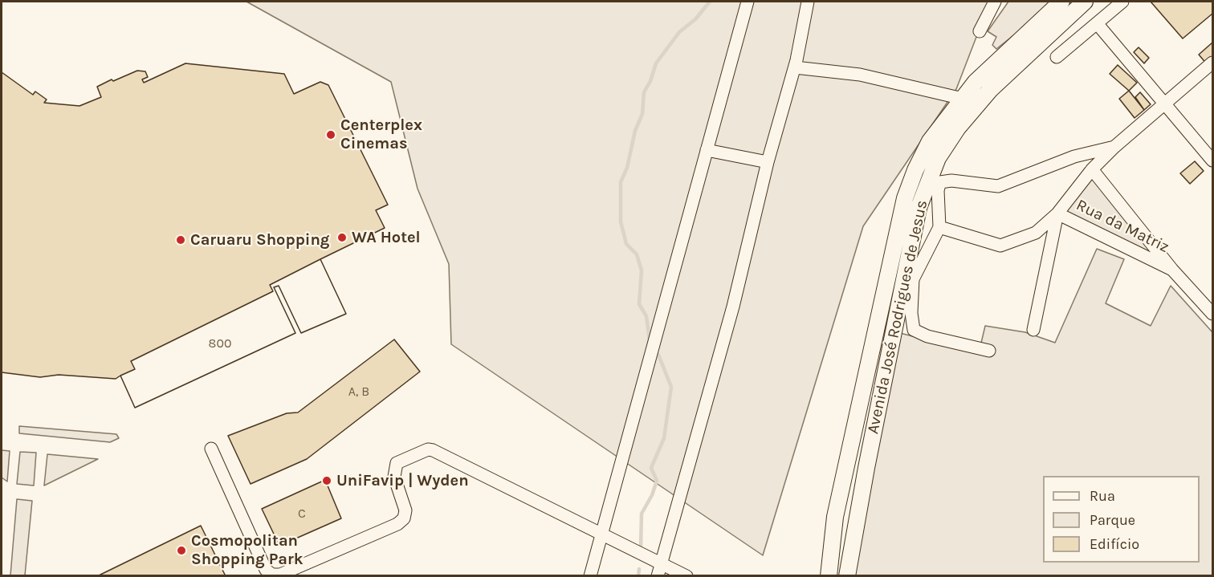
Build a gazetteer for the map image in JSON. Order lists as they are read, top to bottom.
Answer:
{
  "streets": {
    "main road": ["Avenida José Rodrigues de Jesus"],
    "street": ["Rua da Matriz"]
  },
  "places": [
    "Centerplex Cinemas",
    "WA Hotel",
    "Caruaru Shopping",
    "UniFavip | Wyden",
    "Cosmopolitan Shopping Park"
  ],
  "house_numbers": ["800", "A, B", "C"],
  "legend": ["Rua", "Parque", "Edifício"]
}
